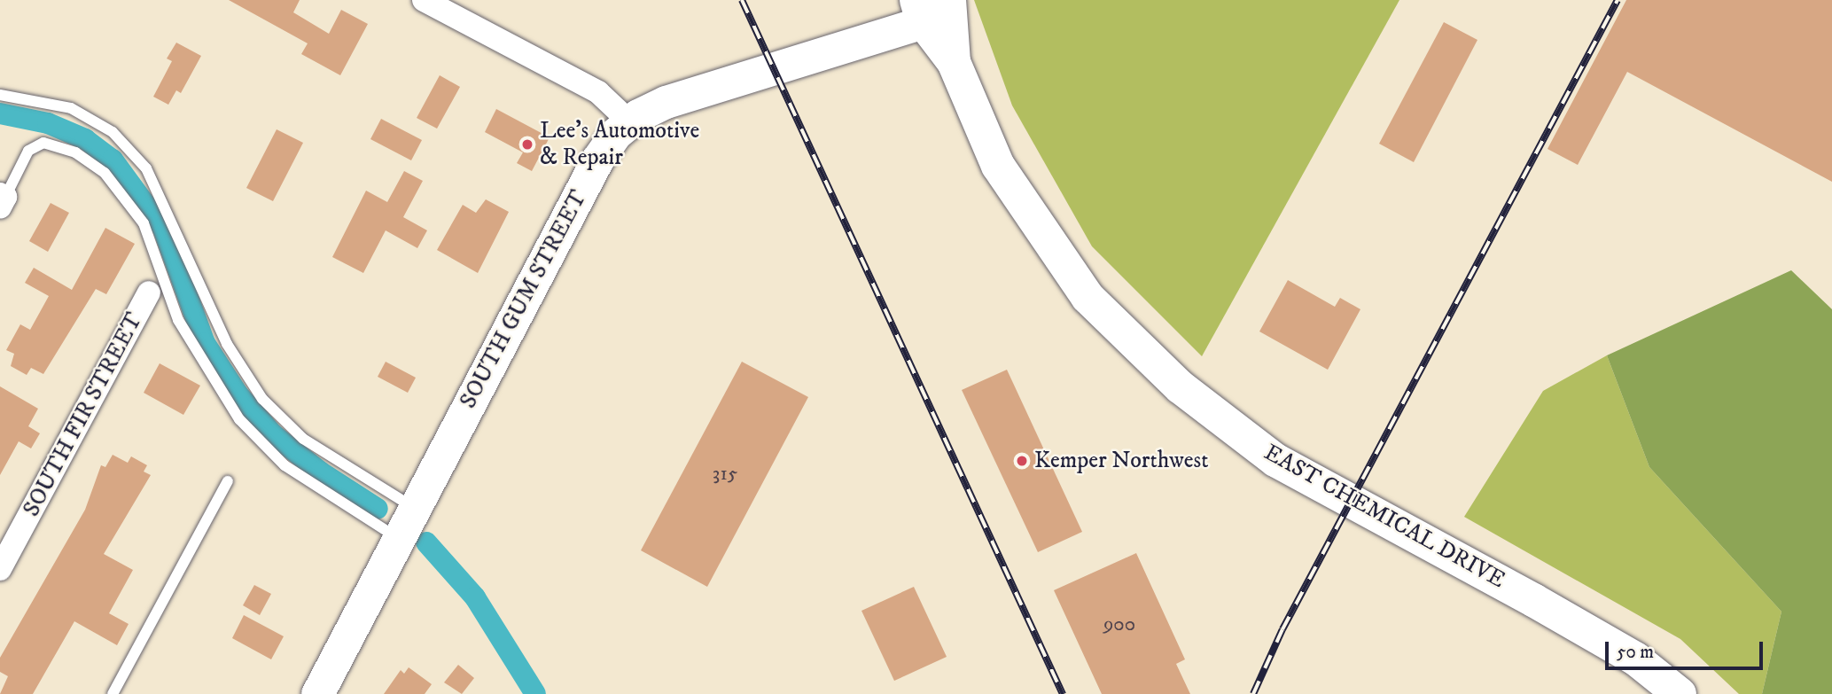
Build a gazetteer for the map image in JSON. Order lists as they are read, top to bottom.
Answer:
{
  "streets": {
    "main road": ["SOUTH GUM STREET", "EAST CHEMICAL DRIVE"],
    "street": ["SOUTH FIR STREET"]
  },
  "crossings": [
    ["SOUTH GUM STREET", "EAST CHEMICAL DRIVE"]
  ],
  "places": ["Lee's Automotive & Repair", "Kemper Northwest"],
  "house_numbers": ["315", "900"],
  "scale_bar": "50 m"
}
